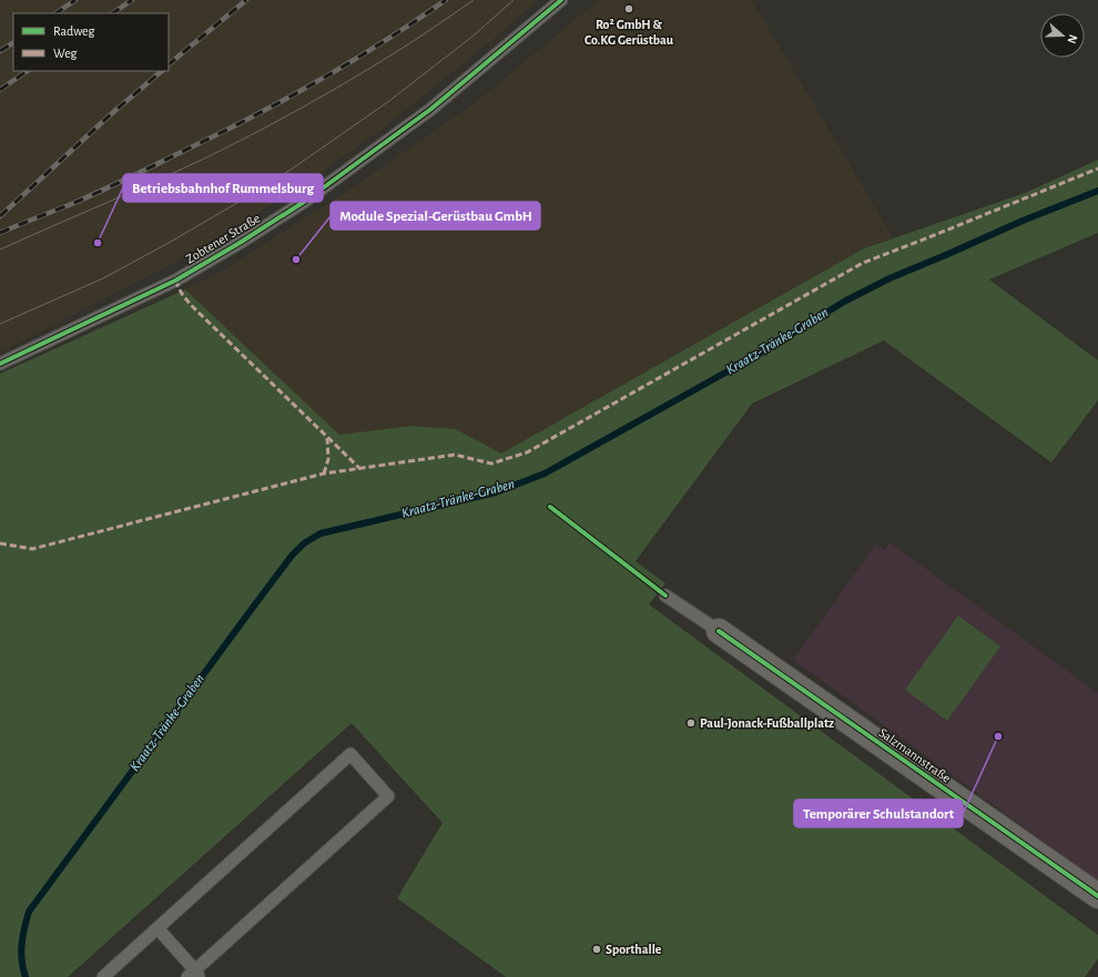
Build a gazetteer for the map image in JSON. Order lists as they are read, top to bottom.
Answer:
{
  "streets": {
    "street": ["Salzmannstraße"],
    "lane": ["Zobtener Straße"]
  },
  "water": ["Kraatz-Tränke-Graben"],
  "places": [
    "Ro² GmbH & Co.KG Gerüstbau",
    "Betriebsbahnhof Rummelsburg",
    "Module Spezial-Gerüstbau GmbH",
    "Paul-Jonack-Fußballplatz",
    "Temporärer Schulstandort",
    "Sporthalle"
  ],
  "legend": ["Radweg", "Weg"],
  "north": "right"
}
